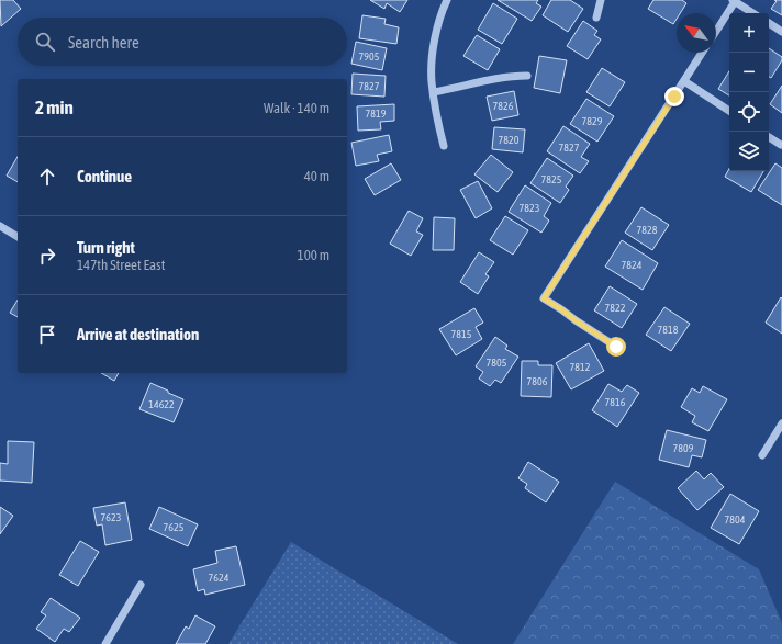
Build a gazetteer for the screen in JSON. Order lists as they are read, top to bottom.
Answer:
{
  "house_numbers": [
    "7905",
    "7827",
    "7826",
    "7819",
    "7829",
    "7820",
    "7827",
    "7825",
    "7823",
    "7828",
    "7824",
    "7822",
    "7818",
    "7815",
    "7805",
    "7812",
    "7806",
    "7816",
    "14622",
    "7809",
    "7623",
    "7804",
    "7625",
    "7624"
  ],
  "north": "top left",
  "page": {
    "map_buttons": ["+", "−"],
    "search": "Search here",
    "heading": ["2 min", "Walk · 140 m"],
    "list": [
      ["Continue", "40 m"],
      ["Turn right", "147th Street East", "100 m"],
      "Arrive at destination"
    ]
  }
}
